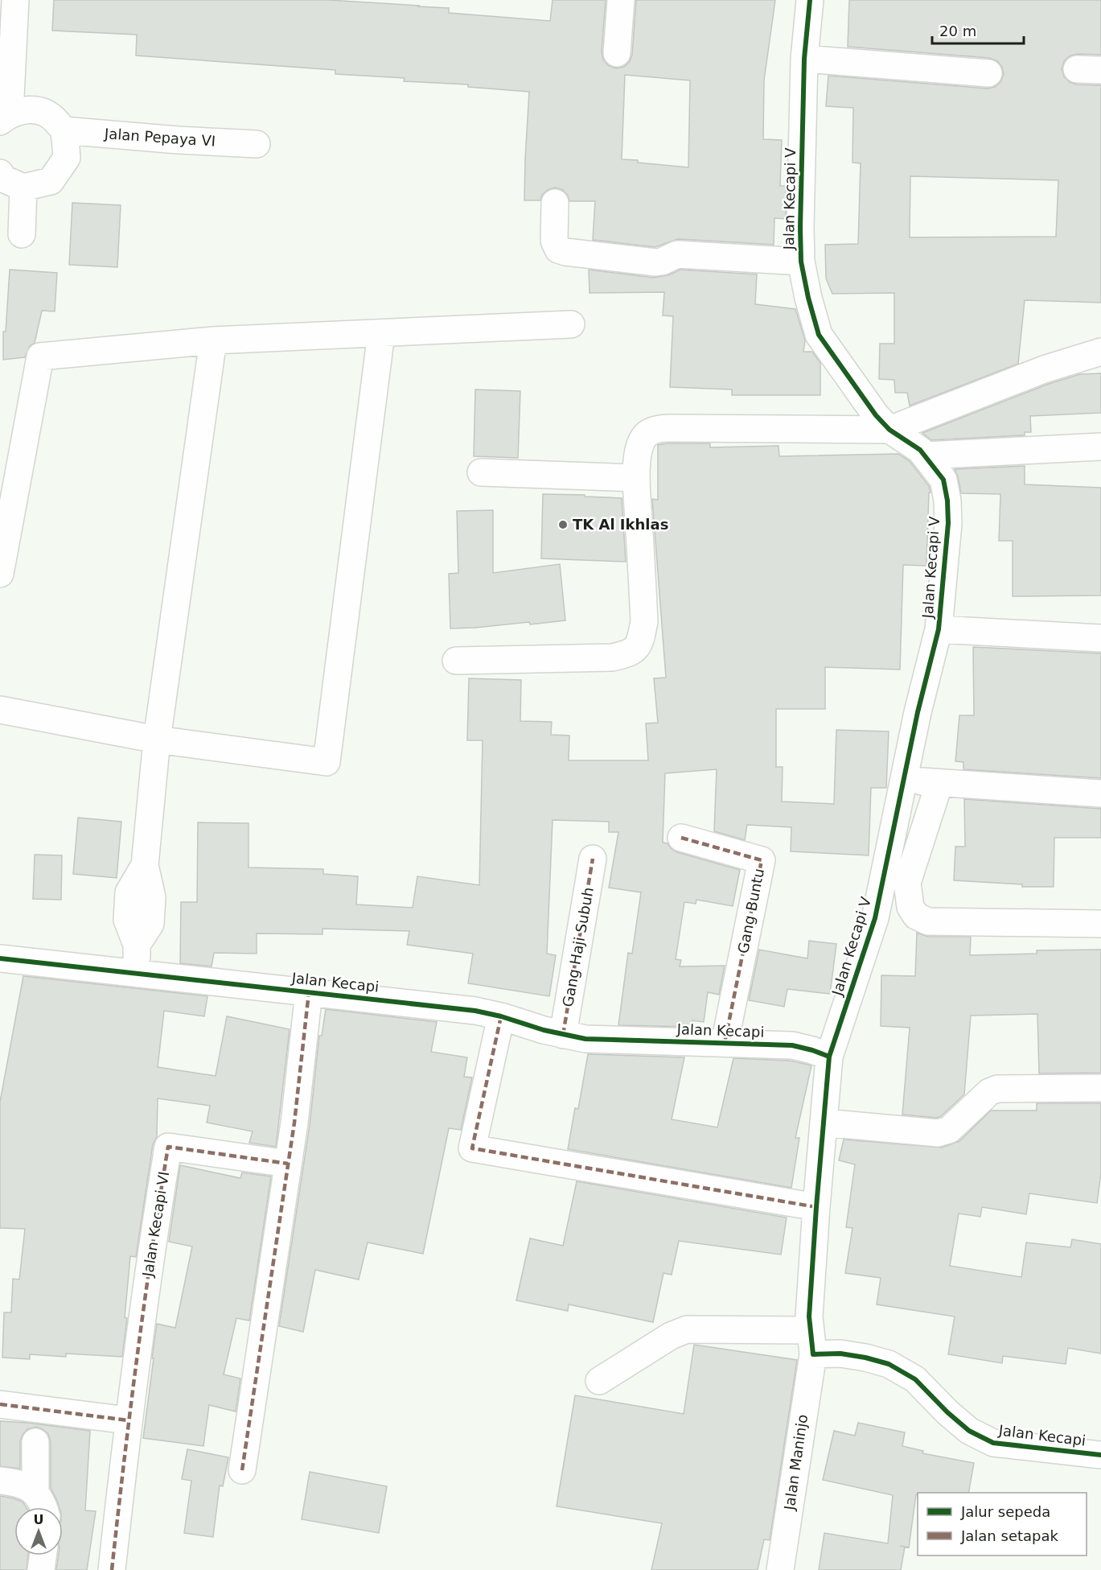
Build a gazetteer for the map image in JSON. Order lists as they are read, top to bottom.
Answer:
{
  "streets": {
    "street": [
      "Jalan Pepaya VI",
      "Jalan Kecapi V",
      "Gang Buntu",
      "Gang Haji Subuh",
      "Jalan Kecapi",
      "Jalan Kecapi VI",
      "Jalan Maninjo"
    ]
  },
  "crossings": [
    ["Jalan Kecapi V", "Jalan Kecapi"],
    ["Gang Buntu", "Jalan Kecapi"],
    ["Gang Haji Subuh", "Jalan Kecapi"],
    ["Jalan Kecapi", "Jalan Maninjo"]
  ],
  "places": ["TK Al Ikhlas"],
  "legend": ["Jalur sepeda", "Jalan setapak"],
  "scale_bar": "20 m",
  "north": "top"
}
